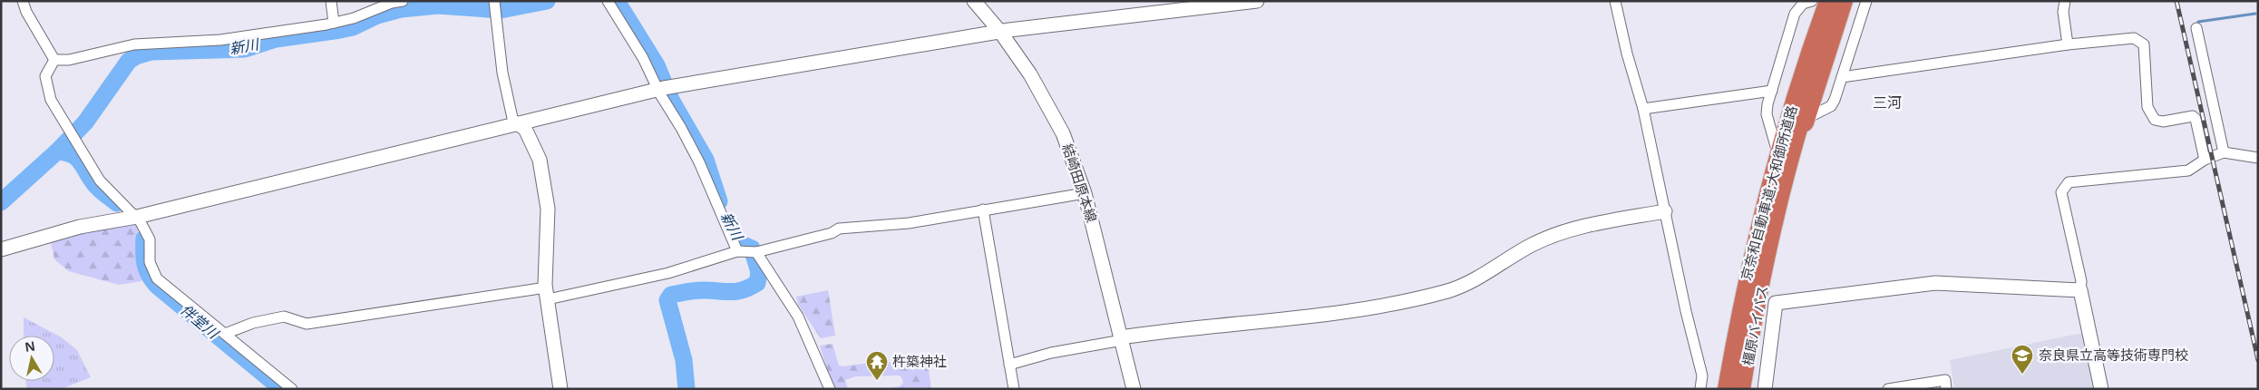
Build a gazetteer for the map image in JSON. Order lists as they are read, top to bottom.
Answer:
{
  "streets": {
    "highway": ["京奈和自動車道;大和御所道路", "橿原バイパス"],
    "street": ["結崎田原本線"]
  },
  "crossings": [
    ["京奈和自動車道;大和御所道路", "橿原バイパス"]
  ],
  "districts": ["三河"],
  "water": ["新川", "伴堂川"],
  "places": {
    "school or university": ["奈良県立高等技術専門校"],
    "temple": ["杵築神社"]
  },
  "north": "top"
}
